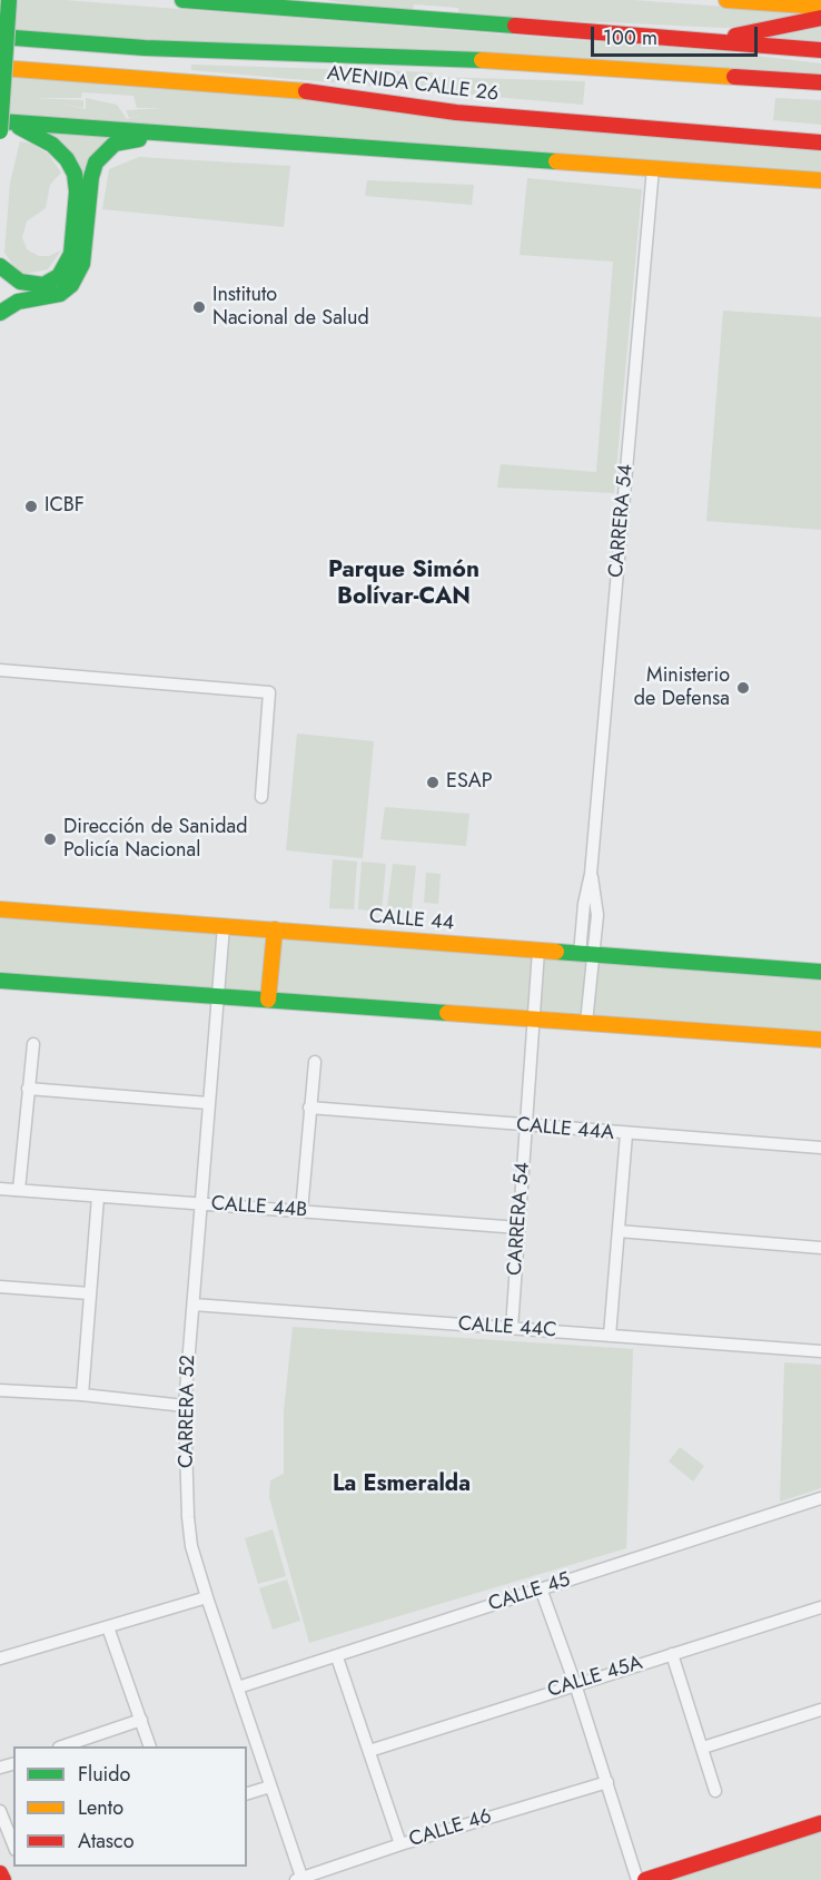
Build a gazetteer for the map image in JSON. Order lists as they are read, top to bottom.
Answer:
{
  "streets": {
    "main road": ["AVENIDA CALLE 26", "CALLE 44"],
    "street": [
      "CARRERA 54",
      "CALLE 44A",
      "CALLE 44B",
      "CALLE 44C",
      "CARRERA 52",
      "CALLE 45",
      "CALLE 45A",
      "CALLE 46"
    ]
  },
  "crossings": [
    ["CARRERA 54", "CALLE 44"],
    ["CARRERA 54", "CALLE 44A"],
    ["CARRERA 54", "CALLE 44B"],
    ["CARRERA 54", "CALLE 44C"],
    ["CALLE 44", "CARRERA 52"],
    ["CALLE 44B", "CARRERA 52"],
    ["CALLE 44C", "CARRERA 52"],
    ["CARRERA 52", "CALLE 45"],
    ["CARRERA 52", "CALLE 46"]
  ],
  "districts": ["Parque Simón Bolívar-CAN", "La Esmeralda"],
  "places": [
    "Instituto Nacional de Salud",
    "ICBF",
    "Ministerio de Defensa",
    "ESAP",
    "Dirección de Sanidad Policía Nacional"
  ],
  "legend": ["Fluido", "Lento", "Atasco"],
  "scale_bar": "100 m"
}
